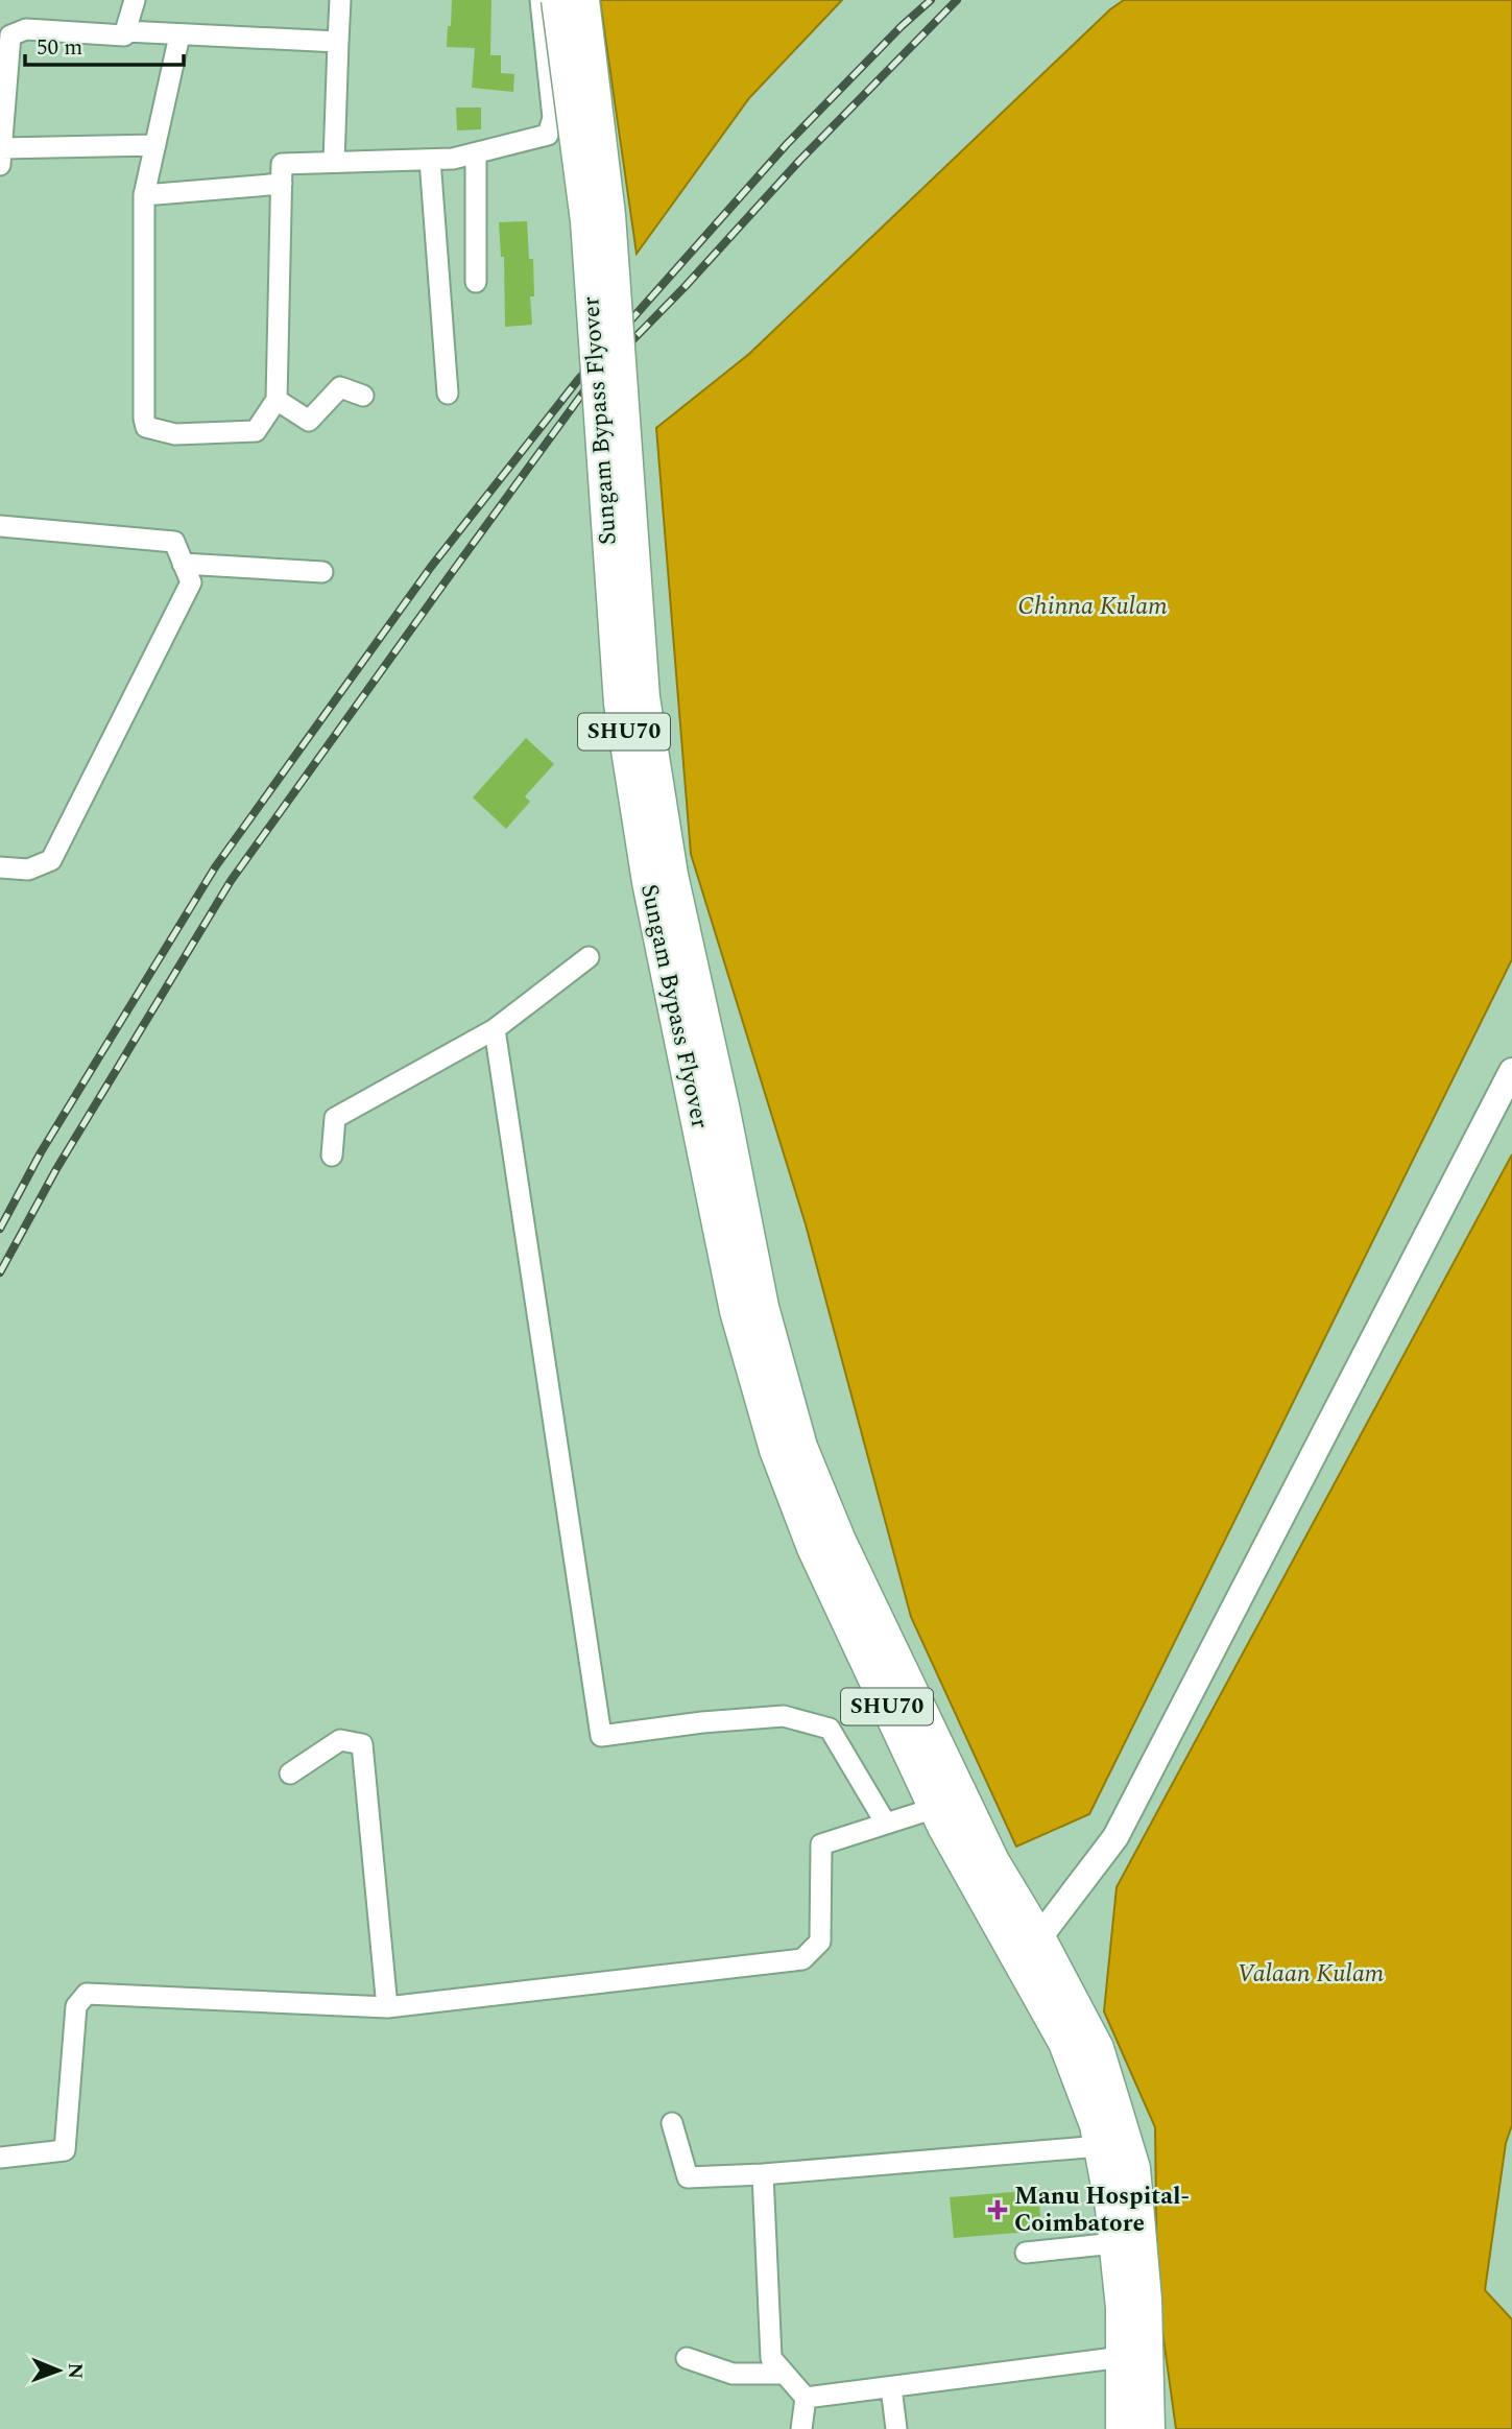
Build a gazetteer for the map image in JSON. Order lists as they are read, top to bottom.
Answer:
{
  "streets": {
    "main road": ["Sungam Bypass Flyover", "SHU70"]
  },
  "crossings": [
    ["Sungam Bypass Flyover", "SHU70"]
  ],
  "water": ["Chinna Kulam", "Valaan Kulam"],
  "places": {
    "health": ["Manu Hospital- Coimbatore"]
  },
  "scale_bar": "50 m",
  "north": "right"
}
